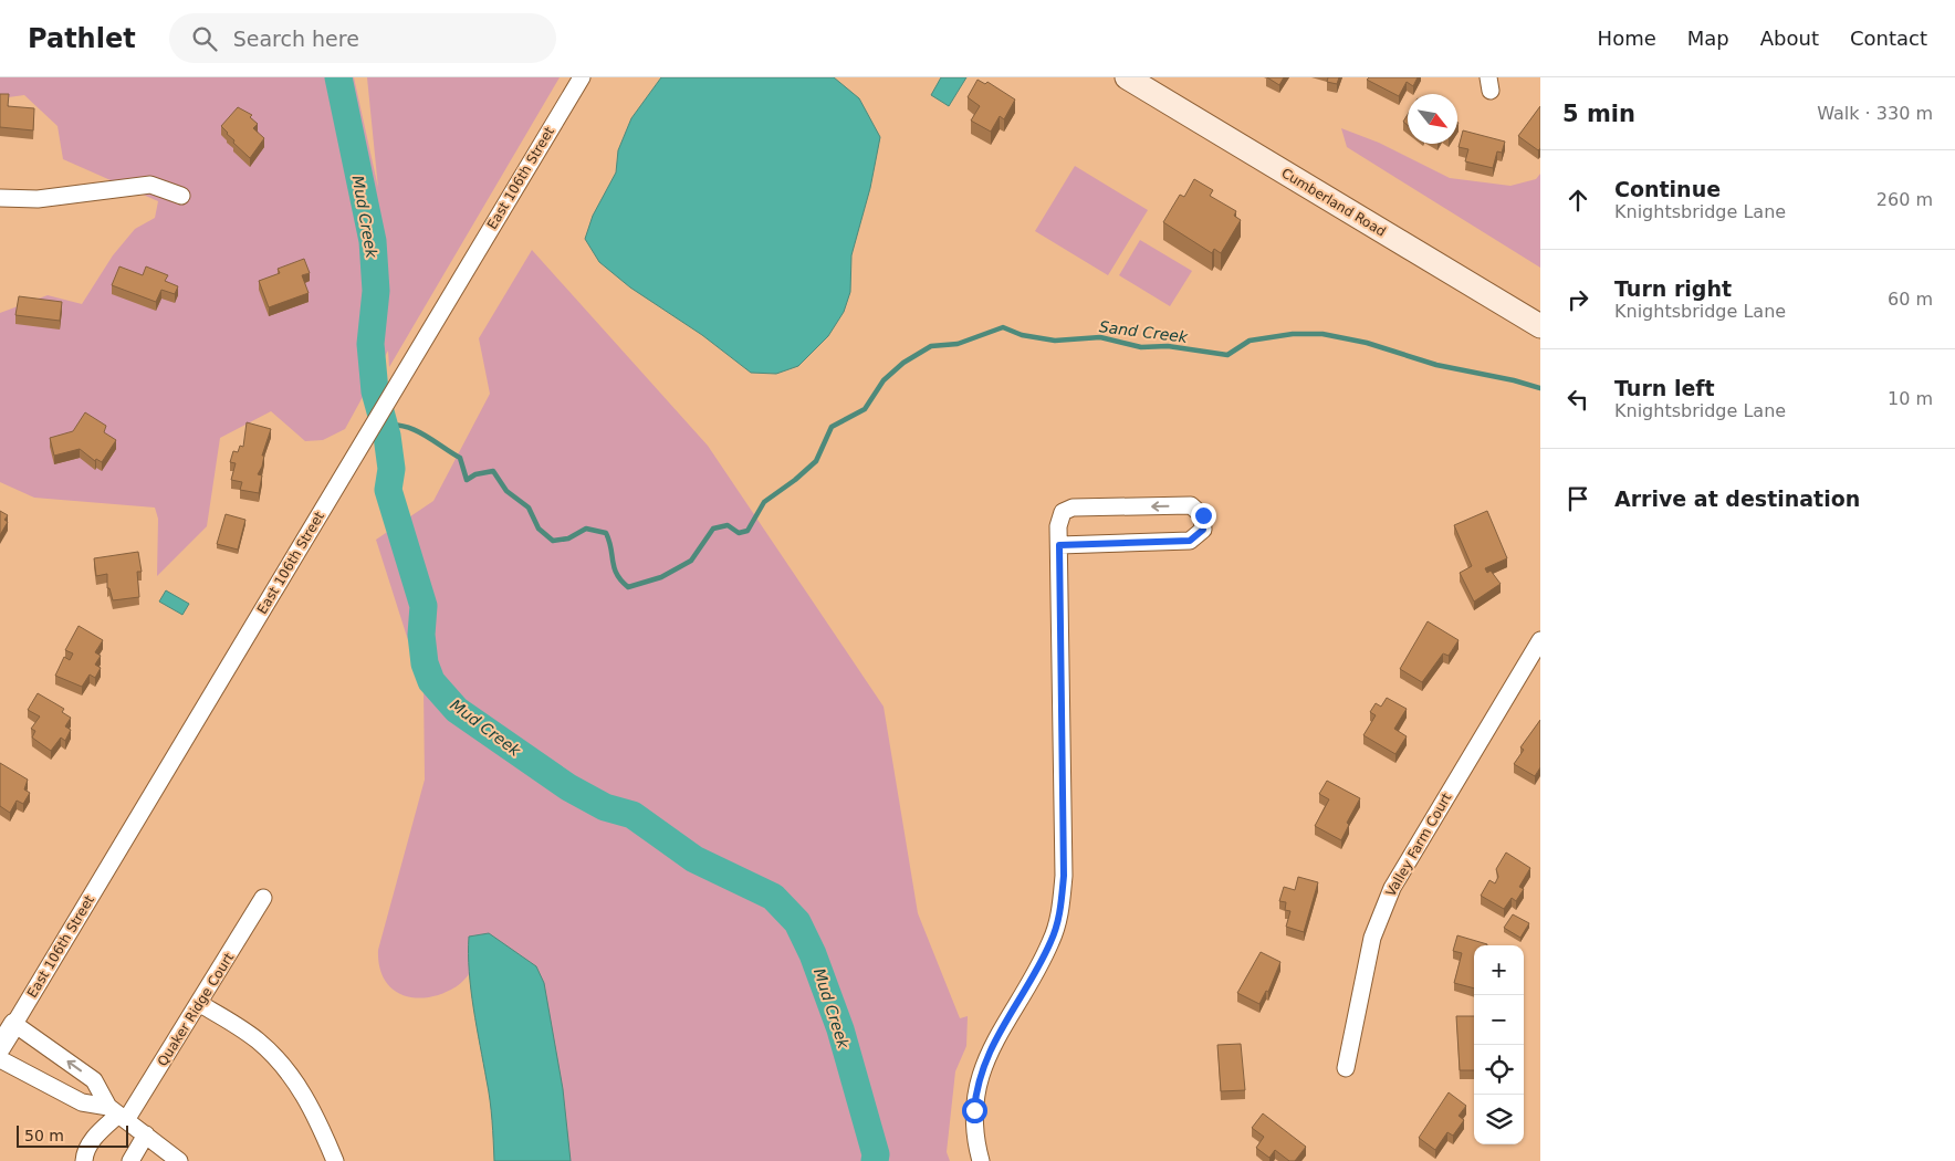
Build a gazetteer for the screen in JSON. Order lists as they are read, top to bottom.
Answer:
{
  "streets": {
    "main road": ["Cumberland Road"],
    "street": ["East 106th Street", "Valley Farm Court", "Quaker Ridge Court"]
  },
  "water": ["Mud Creek", "Sand Creek"],
  "scale_bar": "50 m",
  "north": "bottom right",
  "page": {
    "header": "Pathlet",
    "search": "Search here",
    "nav": [
      "Home",
      "Map",
      "About",
      "Contact"
    ],
    "heading": ["5 min", "Walk · 330 m"],
    "list": [
      ["Continue", "Knightsbridge Lane", "260 m"],
      ["Turn right", "Knightsbridge Lane", "60 m"],
      ["Turn left", "Knightsbridge Lane", "10 m"],
      "Arrive at destination"
    ],
    "map_buttons": ["+", "−"],
    "scale": "50 m"
  }
}
